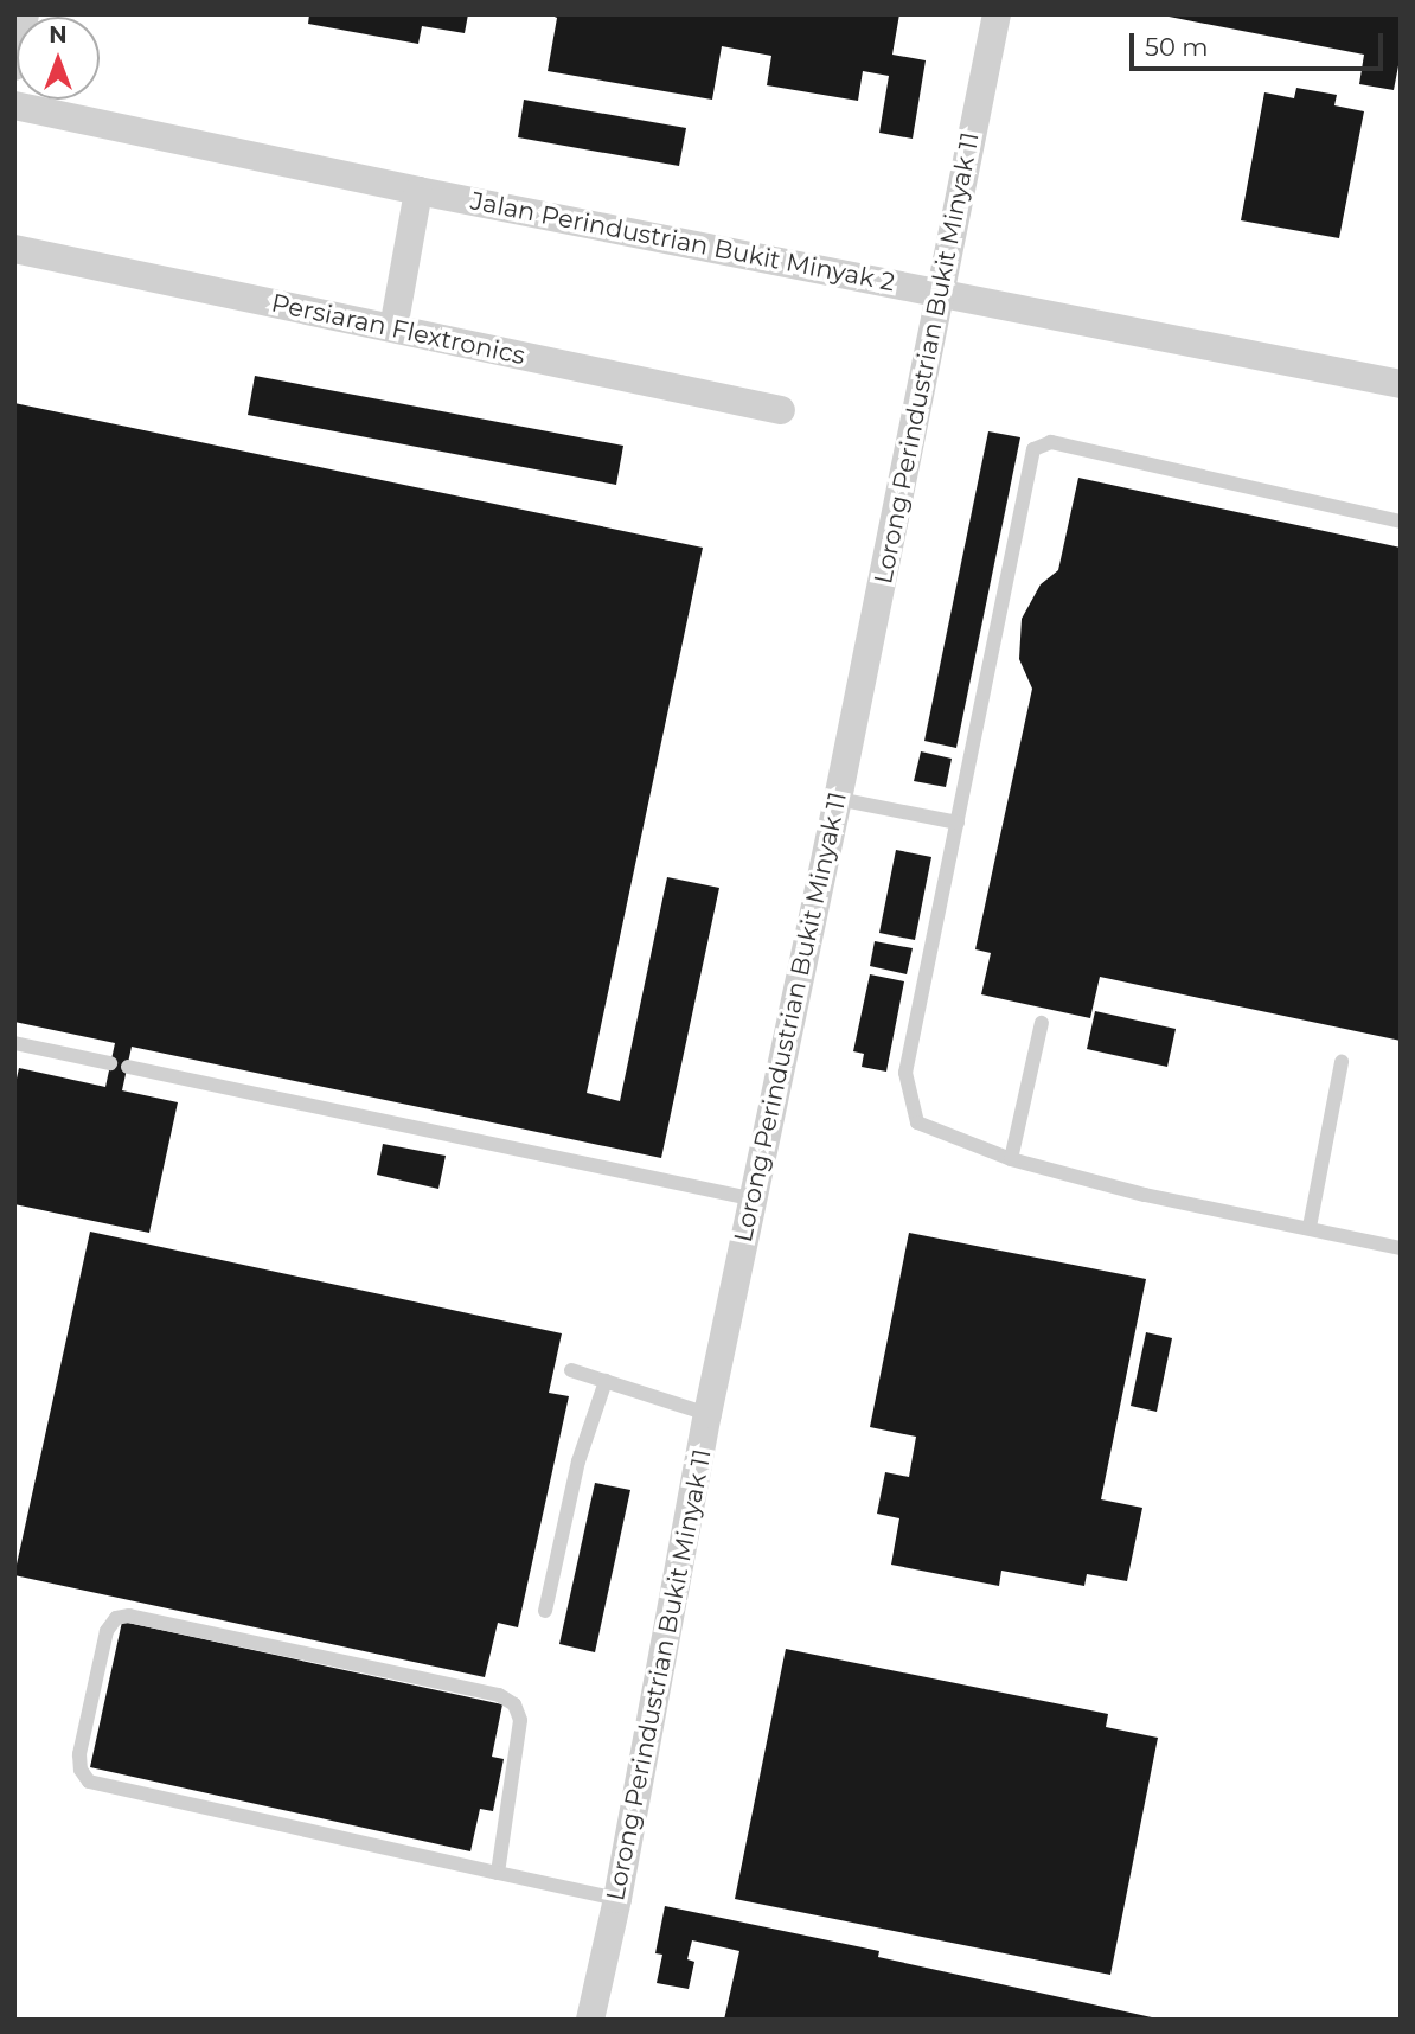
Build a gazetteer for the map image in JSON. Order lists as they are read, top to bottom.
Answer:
{
  "streets": {
    "street": ["Jalan Perindustrian Bukit Minyak 2", "Persiaran Flextronics", "Lorong Perindustrian Bukit Minyak 11"]
  },
  "crossings": [
    ["Jalan Perindustrian Bukit Minyak 2", "Lorong Perindustrian Bukit Minyak 11"]
  ],
  "scale_bar": "50 m",
  "north": "top"
}
